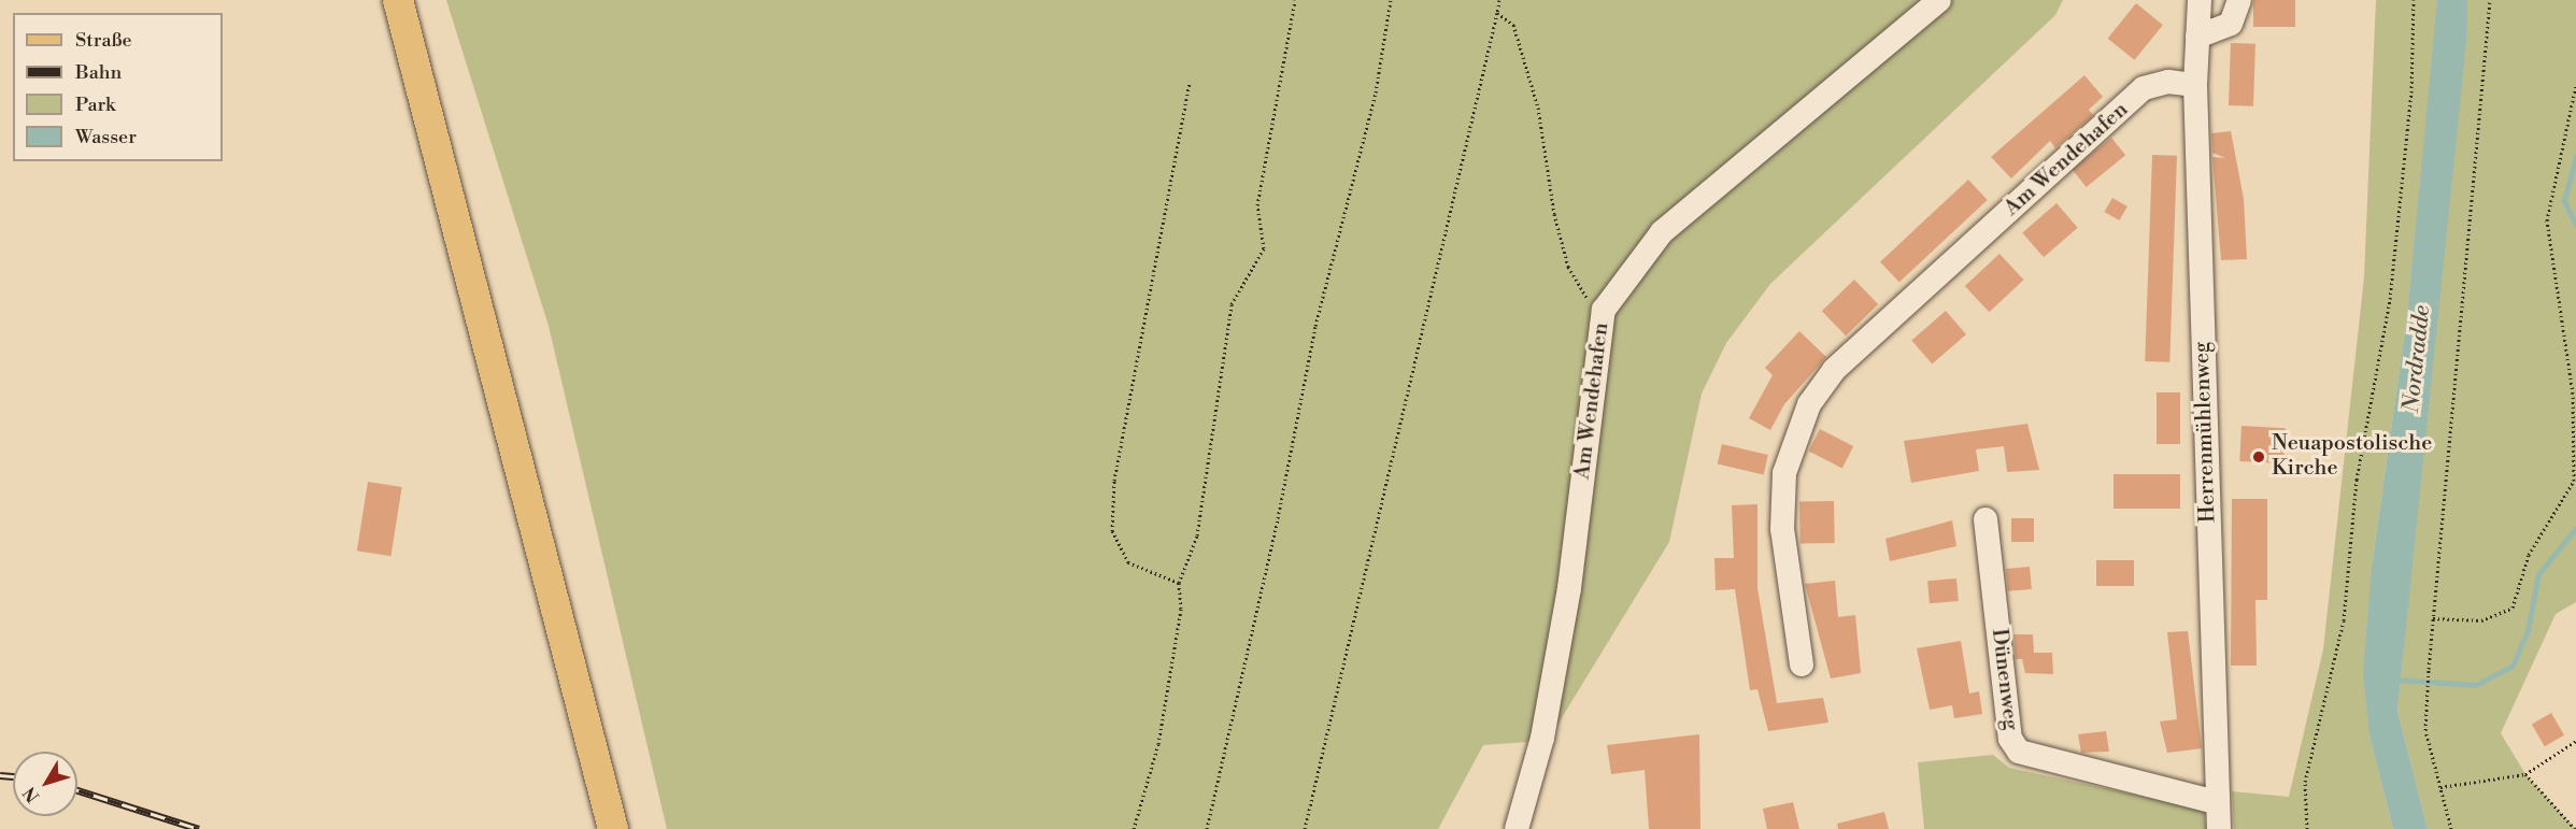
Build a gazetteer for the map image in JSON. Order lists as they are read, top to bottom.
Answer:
{
  "streets": {
    "street": ["Am Wendehafen", "Herrenmühlenweg", "Dünenweg"]
  },
  "crossings": [
    ["Am Wendehafen", "Herrenmühlenweg"],
    ["Herrenmühlenweg", "Dünenweg"]
  ],
  "water": ["Nordradde"],
  "places": ["Neuapostolische Kirche"],
  "legend": [
    "Straße",
    "Bahn",
    "Park",
    "Wasser"
  ],
  "north": "bottom left"
}
